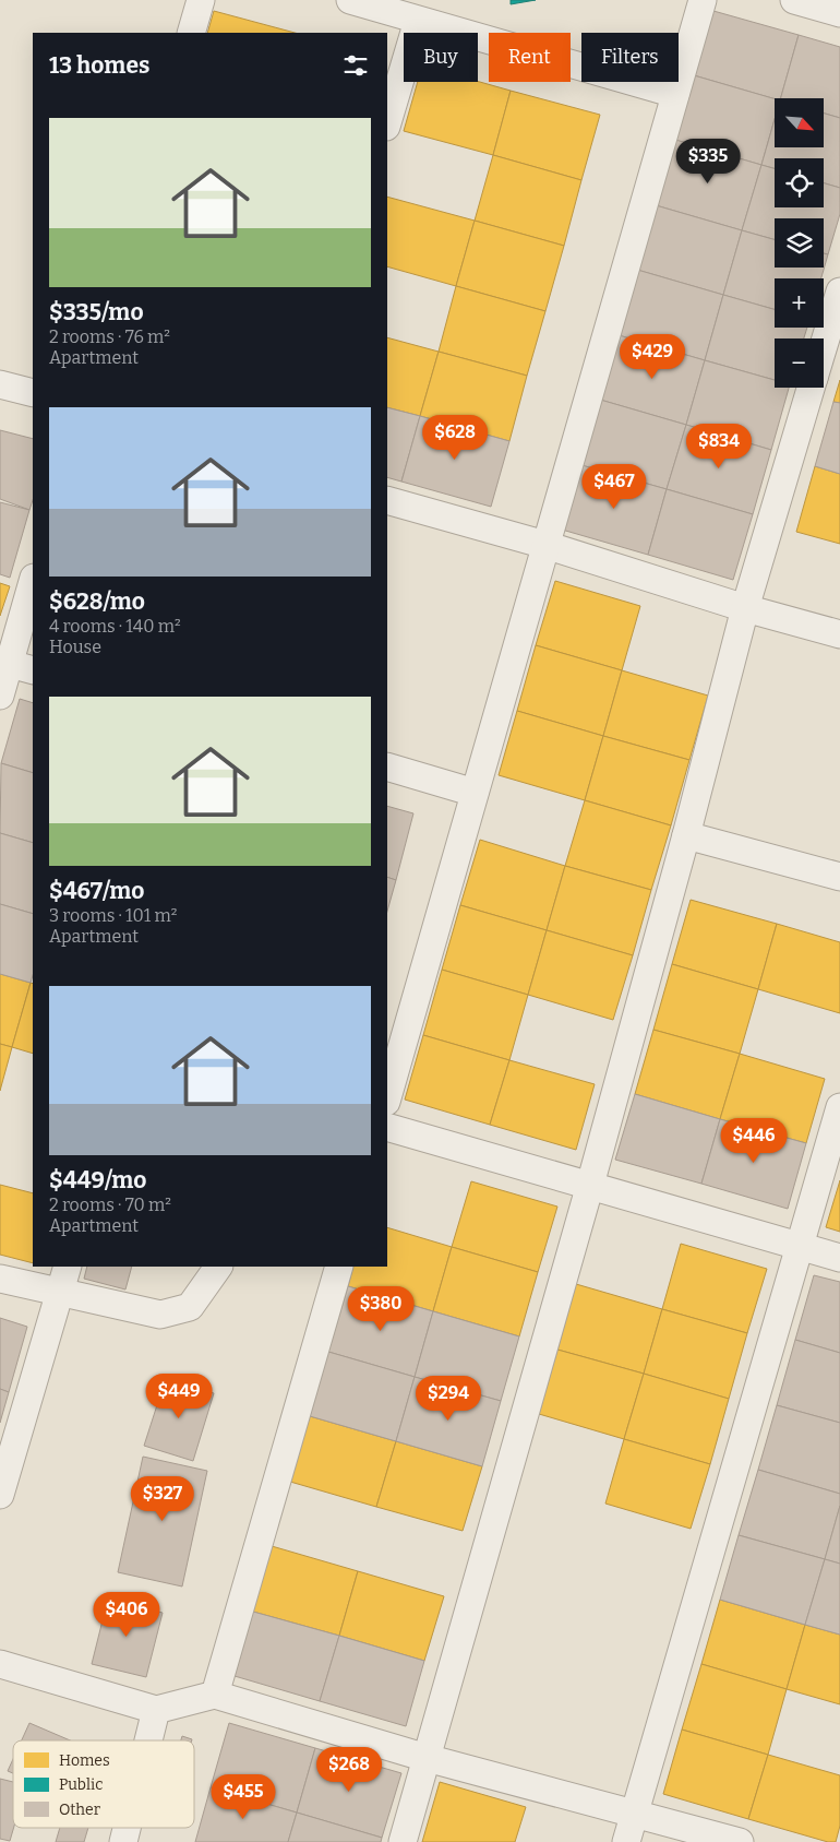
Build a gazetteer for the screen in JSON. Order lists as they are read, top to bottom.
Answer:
{
  "legend": ["Homes", "Public", "Other"],
  "north": "bottom right",
  "page": {
    "chip": ["Buy", "Rent", "Filters"],
    "heading": "13 homes",
    "map_buttons": ["+", "−"],
    "list": [
      {
        "name": "$335/mo",
        "note": "2 rooms · 76 m² · Apartment"
      },
      {
        "name": "$628/mo",
        "note": "4 rooms · 140 m² · House"
      },
      {
        "name": "$467/mo",
        "note": "3 rooms · 101 m² · Apartment"
      },
      {
        "name": "$449/mo",
        "note": "2 rooms · 70 m² · Apartment"
      }
    ],
    "price": [
      "$335",
      "$429",
      "$628",
      "$834",
      "$467",
      "$446",
      "$380",
      "$449",
      "$294",
      "$327",
      "$406",
      "$268",
      "$455"
    ]
  }
}
